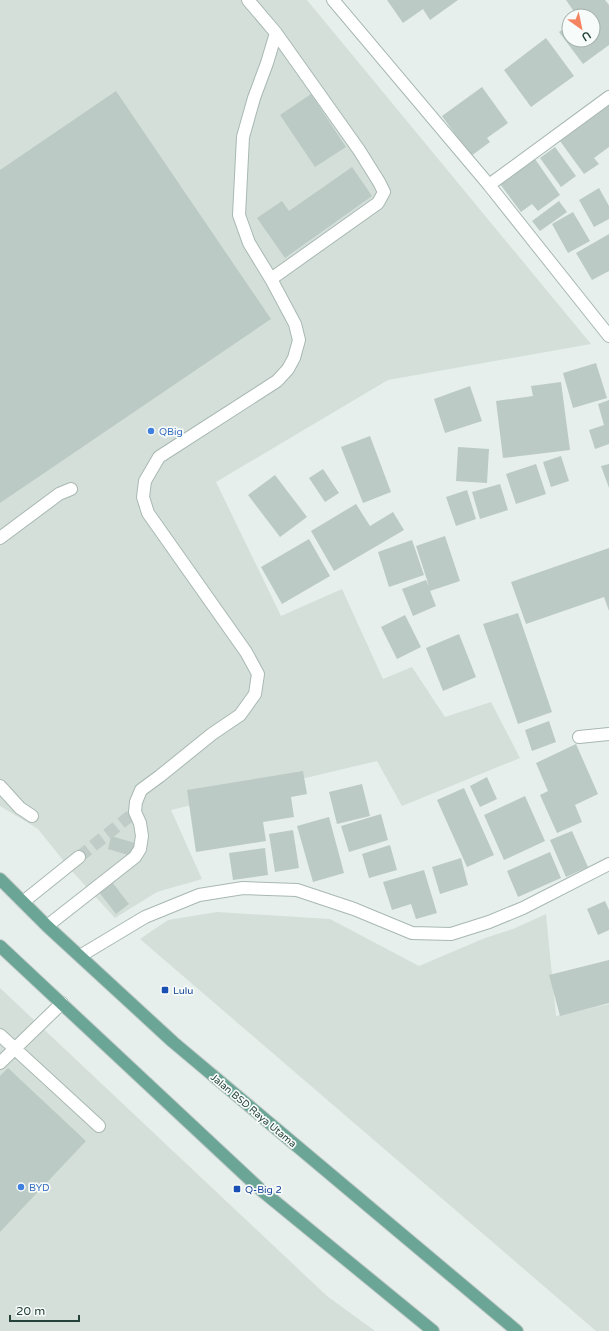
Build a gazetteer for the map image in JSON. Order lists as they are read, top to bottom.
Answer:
{
  "streets": {
    "main road": ["Jalan BSD Raya Utama"]
  },
  "places": {
    "other": ["QBig", "BYD"],
    "transit": ["Lulu", "Q-Big 2"]
  },
  "scale_bar": "20 m",
  "north": "bottom right"
}
